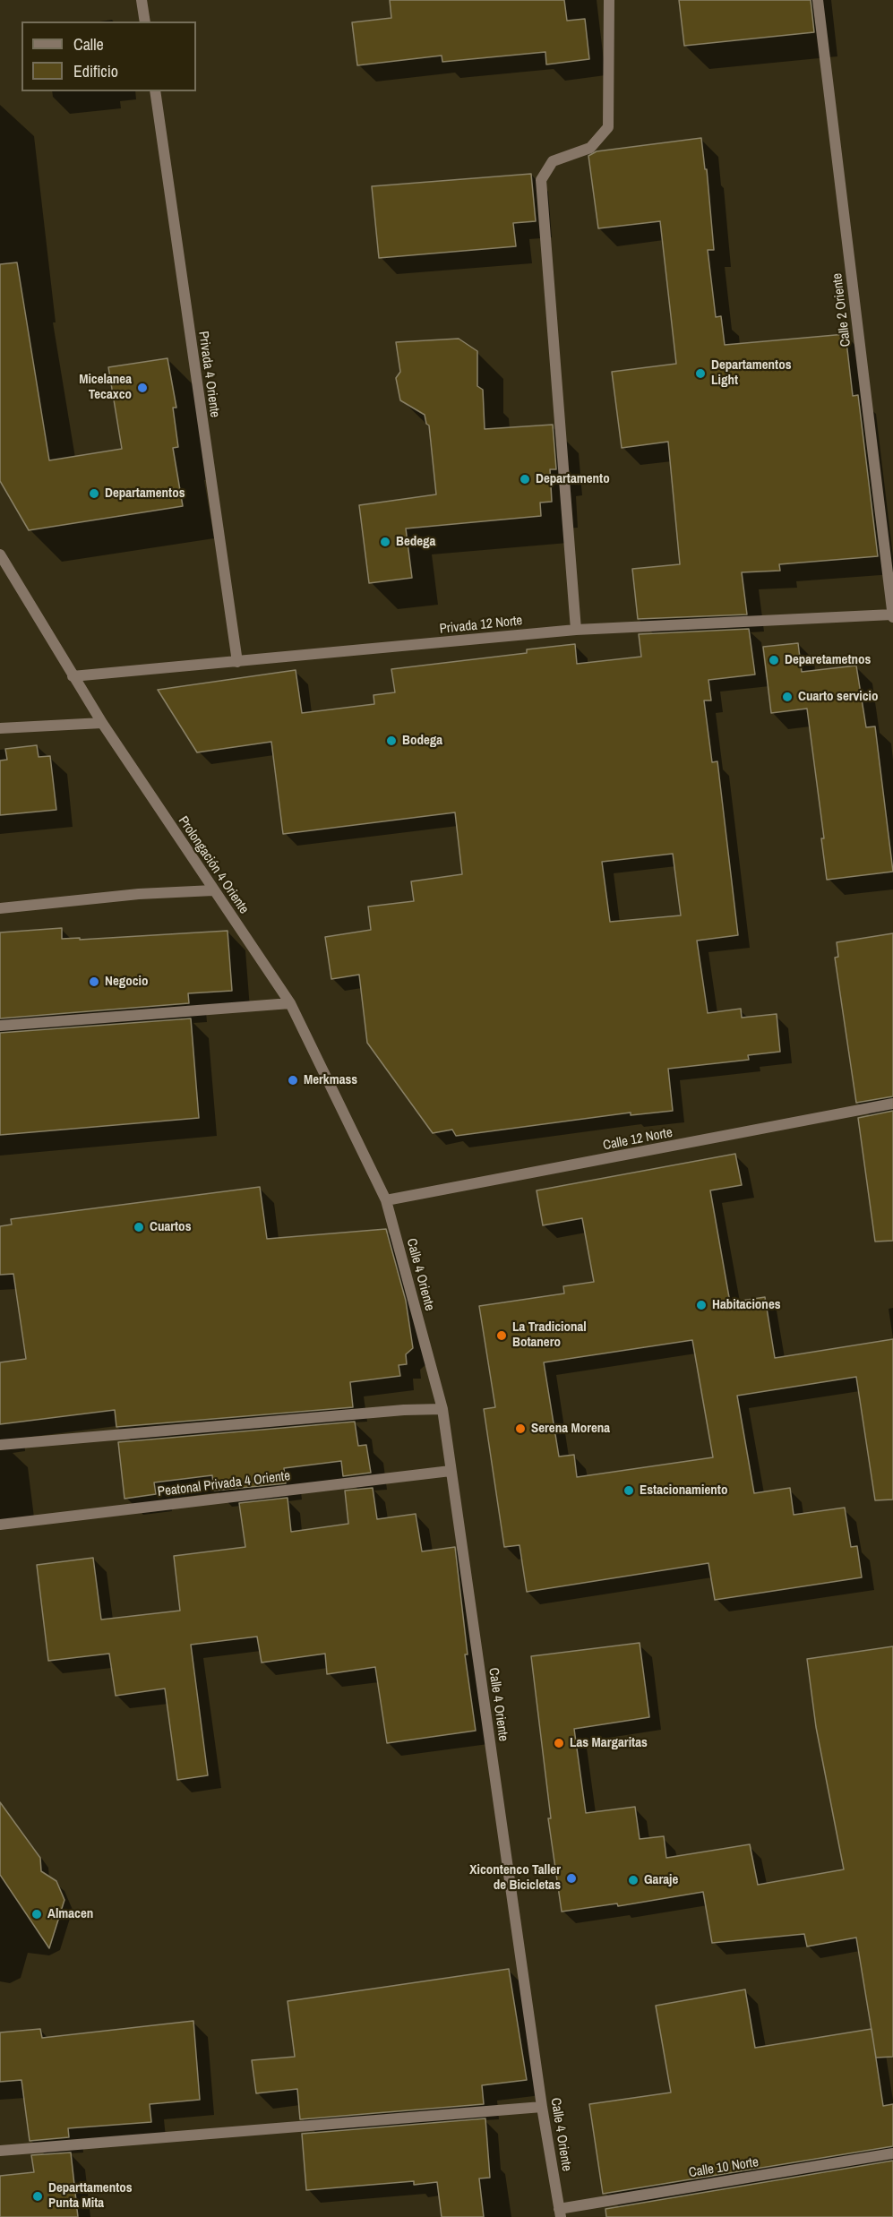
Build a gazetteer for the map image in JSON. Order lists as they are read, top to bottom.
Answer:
{
  "streets": {
    "street": [
      "Calle 2 Oriente",
      "Privada 4 Oriente",
      "Privada 12 Norte",
      "Prolongación 4 Oriente",
      "Calle 12 Norte",
      "Calle 4 Oriente",
      "Peatonal Privada 4 Oriente",
      "Calle 10 Norte"
    ]
  },
  "crossings": [
    ["Calle 2 Oriente", "Privada 12 Norte"],
    ["Privada 4 Oriente", "Privada 12 Norte"],
    ["Privada 12 Norte", "Prolongación 4 Oriente"],
    ["Prolongación 4 Oriente", "Calle 12 Norte"],
    ["Prolongación 4 Oriente", "Calle 4 Oriente"],
    ["Calle 12 Norte", "Calle 4 Oriente"],
    ["Calle 4 Oriente", "Peatonal Privada 4 Oriente"],
    ["Calle 4 Oriente", "Calle 10 Norte"]
  ],
  "places": [
    "Departamentos Light",
    "Micelanea Tecaxco",
    "Departamento",
    "Departamentos",
    "Bedega",
    "Deparetametnos",
    "Cuarto servicio",
    "Bodega",
    "Negocio",
    "Merkmass",
    "Cuartos",
    "Habitaciones",
    "La Tradicional Botanero",
    "Serena Morena",
    "Estacionamiento",
    "Las Margaritas",
    "Xicontenco Taller de Bicicletas",
    "Garaje",
    "Almacen",
    "Departtamentos Punta Mita"
  ],
  "legend": ["Calle", "Edificio"]
}
